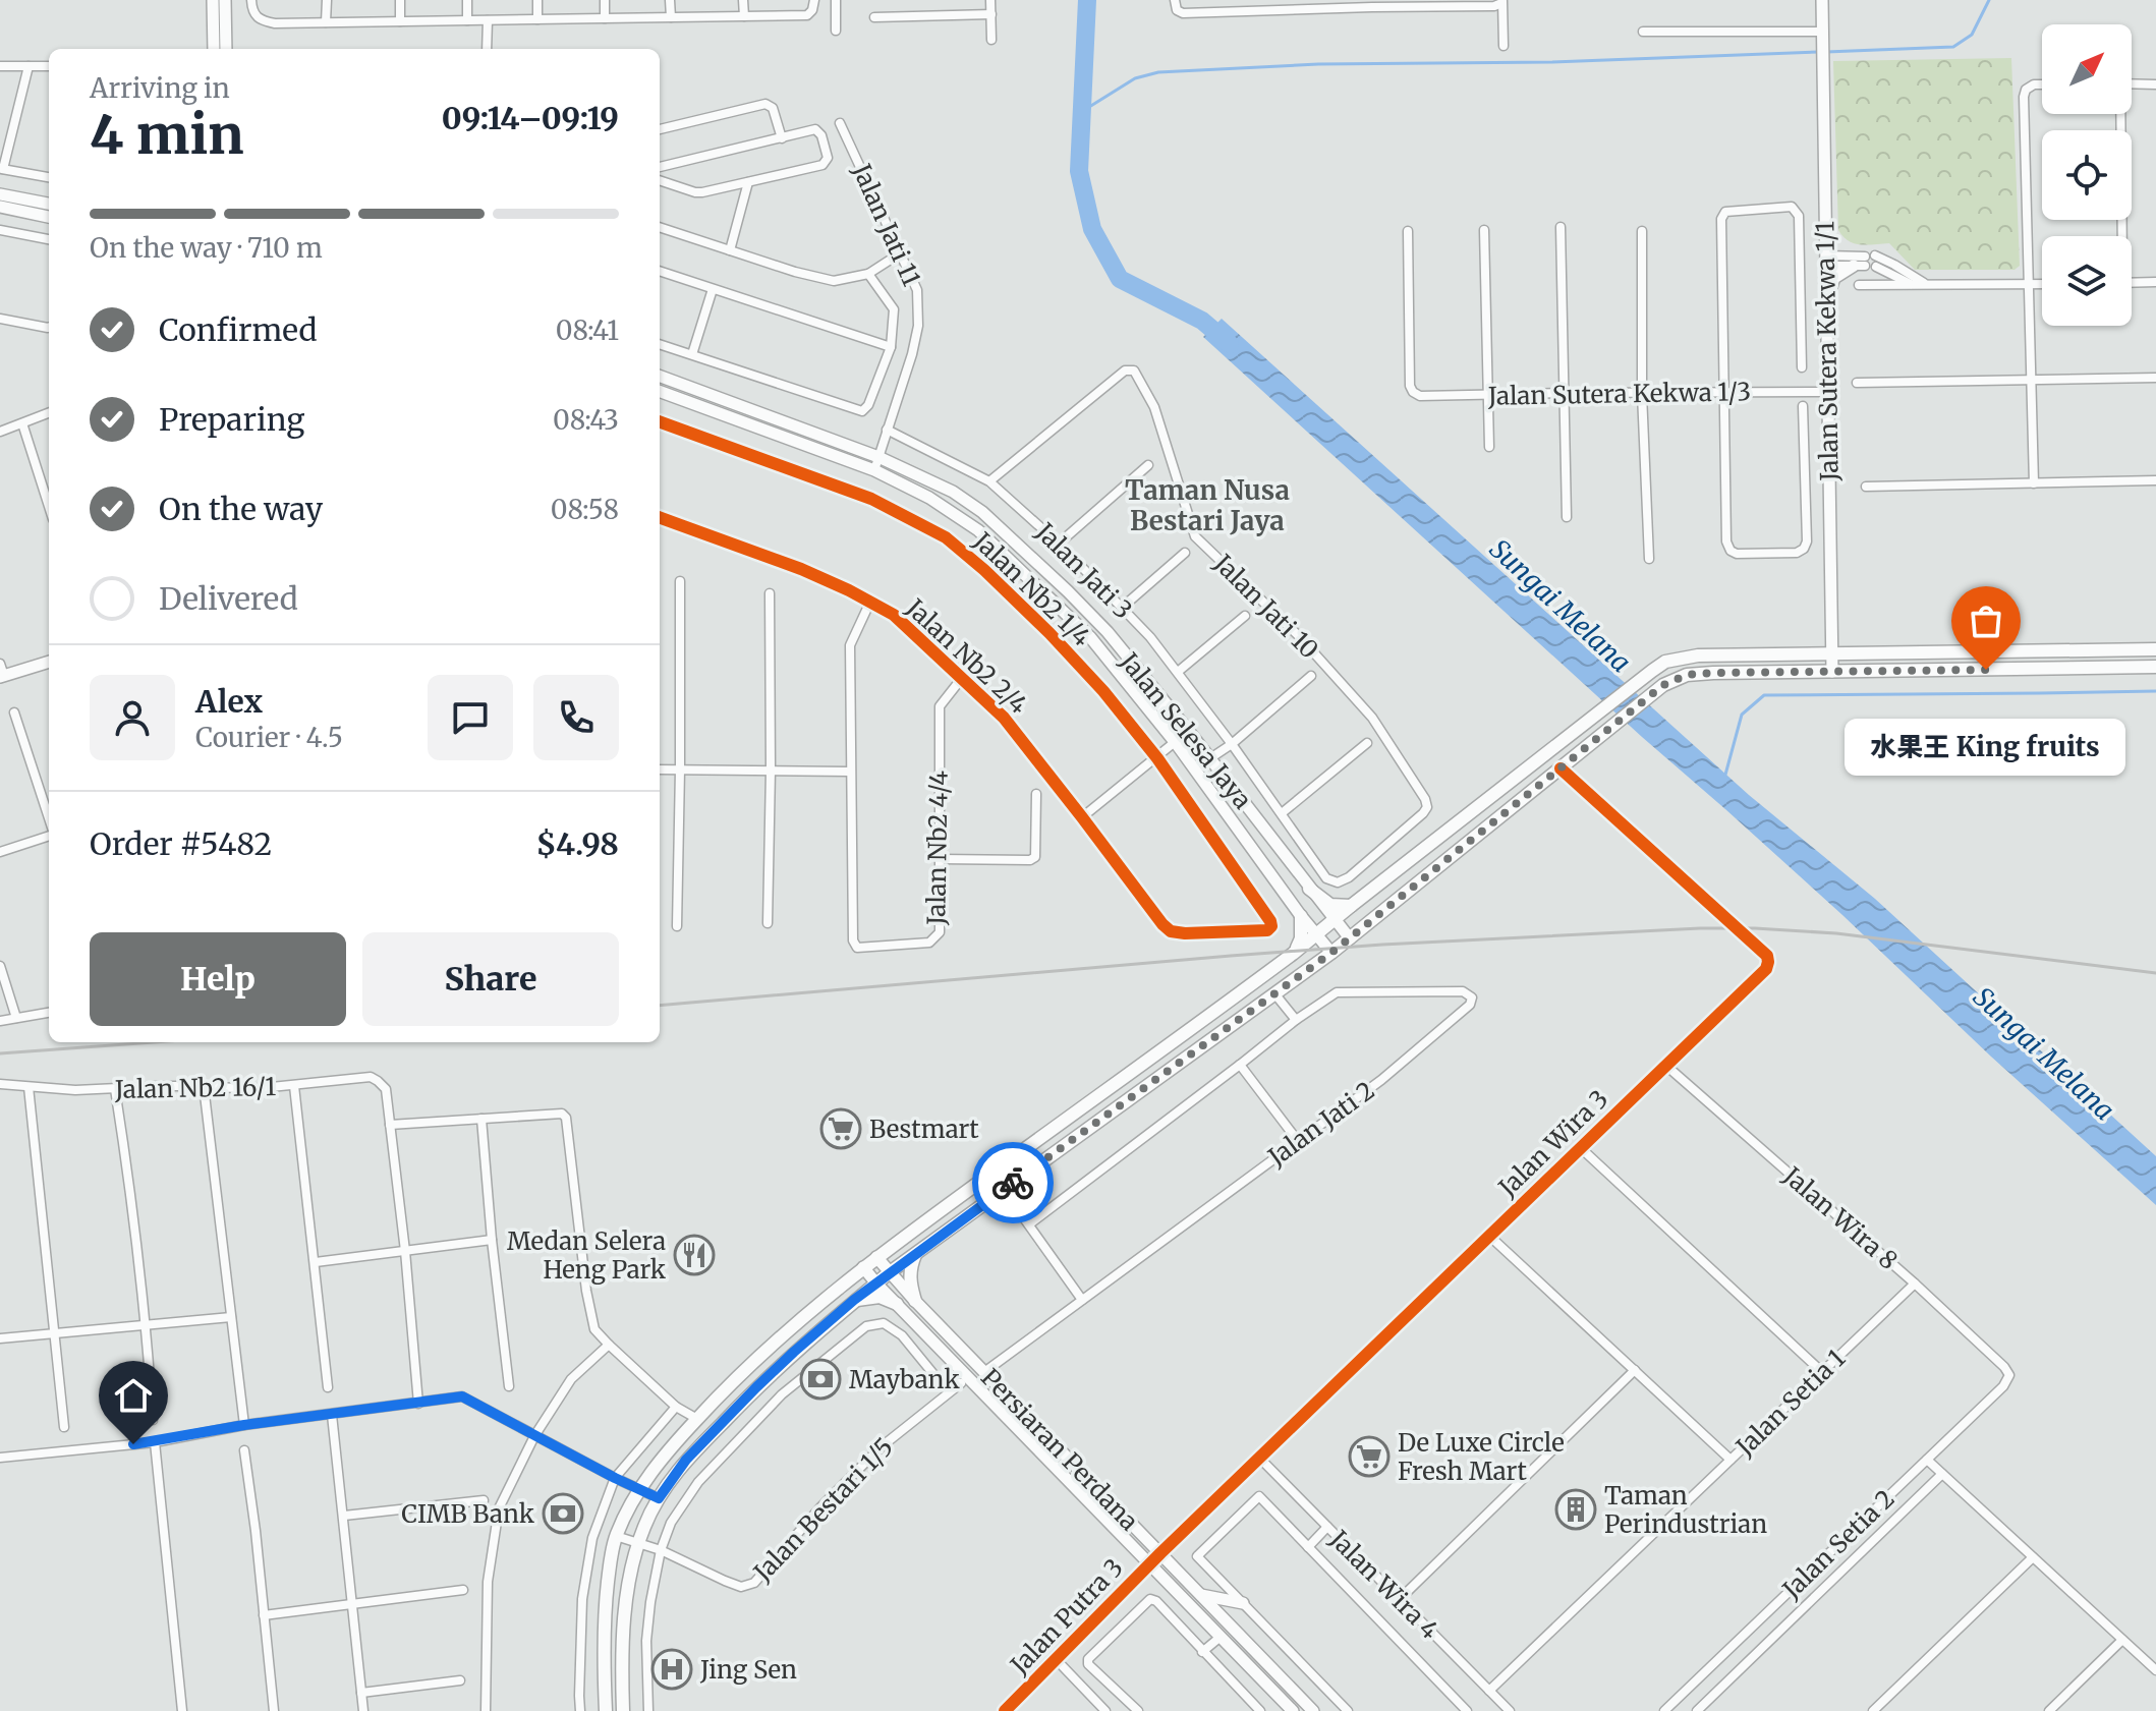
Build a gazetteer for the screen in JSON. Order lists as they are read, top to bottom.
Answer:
{
  "streets": {
    "main road": ["Jalan Sutera Kekwa 1/1", "Jalan Selesa Jaya", "Persiaran Perdana"],
    "street": [
      "Jalan Jati 11",
      "Jalan Sutera Kekwa 1/3",
      "Jalan Jati 3",
      "Jalan Nb2 1/4",
      "Jalan Jati 10",
      "Jalan Nb2 2/4",
      "Jalan Nb2 4/4",
      "Jalan Nb2 16/1",
      "Jalan Jati 2",
      "Jalan Wira 3",
      "Jalan Wira 8",
      "Jalan Setia 1",
      "Jalan Bestari 1/5",
      "Jalan Setia 2",
      "Jalan Wira 4",
      "Jalan Putra 3"
    ]
  },
  "crossings": [
    ["Jalan Jati 11", "Jalan Jati 3"],
    ["Jalan Jati 11", "Jalan Selesa Jaya"],
    ["Jalan Sutera Kekwa 1/1", "Jalan Sutera Kekwa 1/3"],
    ["Jalan Jati 3", "Jalan Jati 10"],
    ["Jalan Nb2 1/4", "Jalan Nb2 2/4"],
    ["Jalan Nb2 2/4", "Jalan Nb2 4/4"],
    ["Jalan Jati 2", "Persiaran Perdana"],
    ["Jalan Wira 3", "Jalan Wira 8"],
    ["Jalan Wira 3", "Persiaran Perdana"],
    ["Jalan Wira 3", "Jalan Wira 4"],
    ["Jalan Wira 3", "Jalan Putra 3"],
    ["Jalan Wira 8", "Jalan Setia 1"],
    ["Jalan Wira 8", "Jalan Setia 2"],
    ["Jalan Setia 1", "Jalan Wira 4"],
    ["Persiaran Perdana", "Jalan Bestari 1/5"],
    ["Persiaran Perdana", "Jalan Putra 3"]
  ],
  "districts": ["Taman Nusa Bestari Jaya"],
  "water": ["Sungai Melana"],
  "places": {
    "other": ["水果王 King fruits"],
    "supermarket": ["Bestmart", "De Luxe Circle Fresh Mart"],
    "restaurant": ["Medan Selera Heng Park"],
    "bank": ["Maybank", "CIMB Bank"],
    "building": ["Taman Perindustrian"],
    "hospital": ["Jing Sen"]
  },
  "north": "top right",
  "page": {
    "heading": ["4 min", "Arriving in", "09:14–09:19"],
    "panel": [
      "Alex",
      "Courier · 4.5",
      "Order #5482",
      "$4.98"
    ],
    "bar": "On the way · 710 m",
    "list": [
      ["Confirmed", "08:41"],
      ["Preparing", "08:43"],
      ["On the way", "08:58"],
      "Delivered"
    ],
    "bubble": "水果王 King fruits",
    "buttons": ["Help", "Share"]
  }
}
